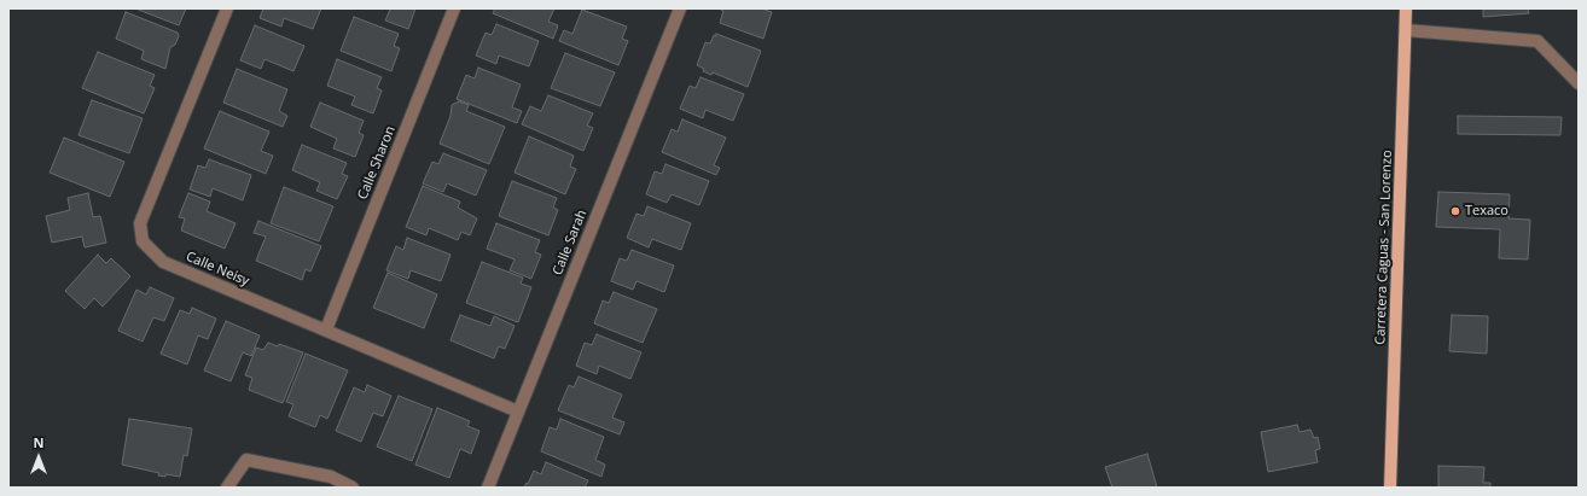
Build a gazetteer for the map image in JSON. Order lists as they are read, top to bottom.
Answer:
{
  "streets": {
    "main road": ["Carretera Caguas - San Lorenzo"],
    "street": ["Calle Sharon", "Calle Sarah", "Calle Neisy"]
  },
  "crossings": [
    ["Calle Sharon", "Calle Neisy"],
    ["Calle Sarah", "Calle Neisy"]
  ],
  "places": ["Texaco"],
  "north": "top"
}
